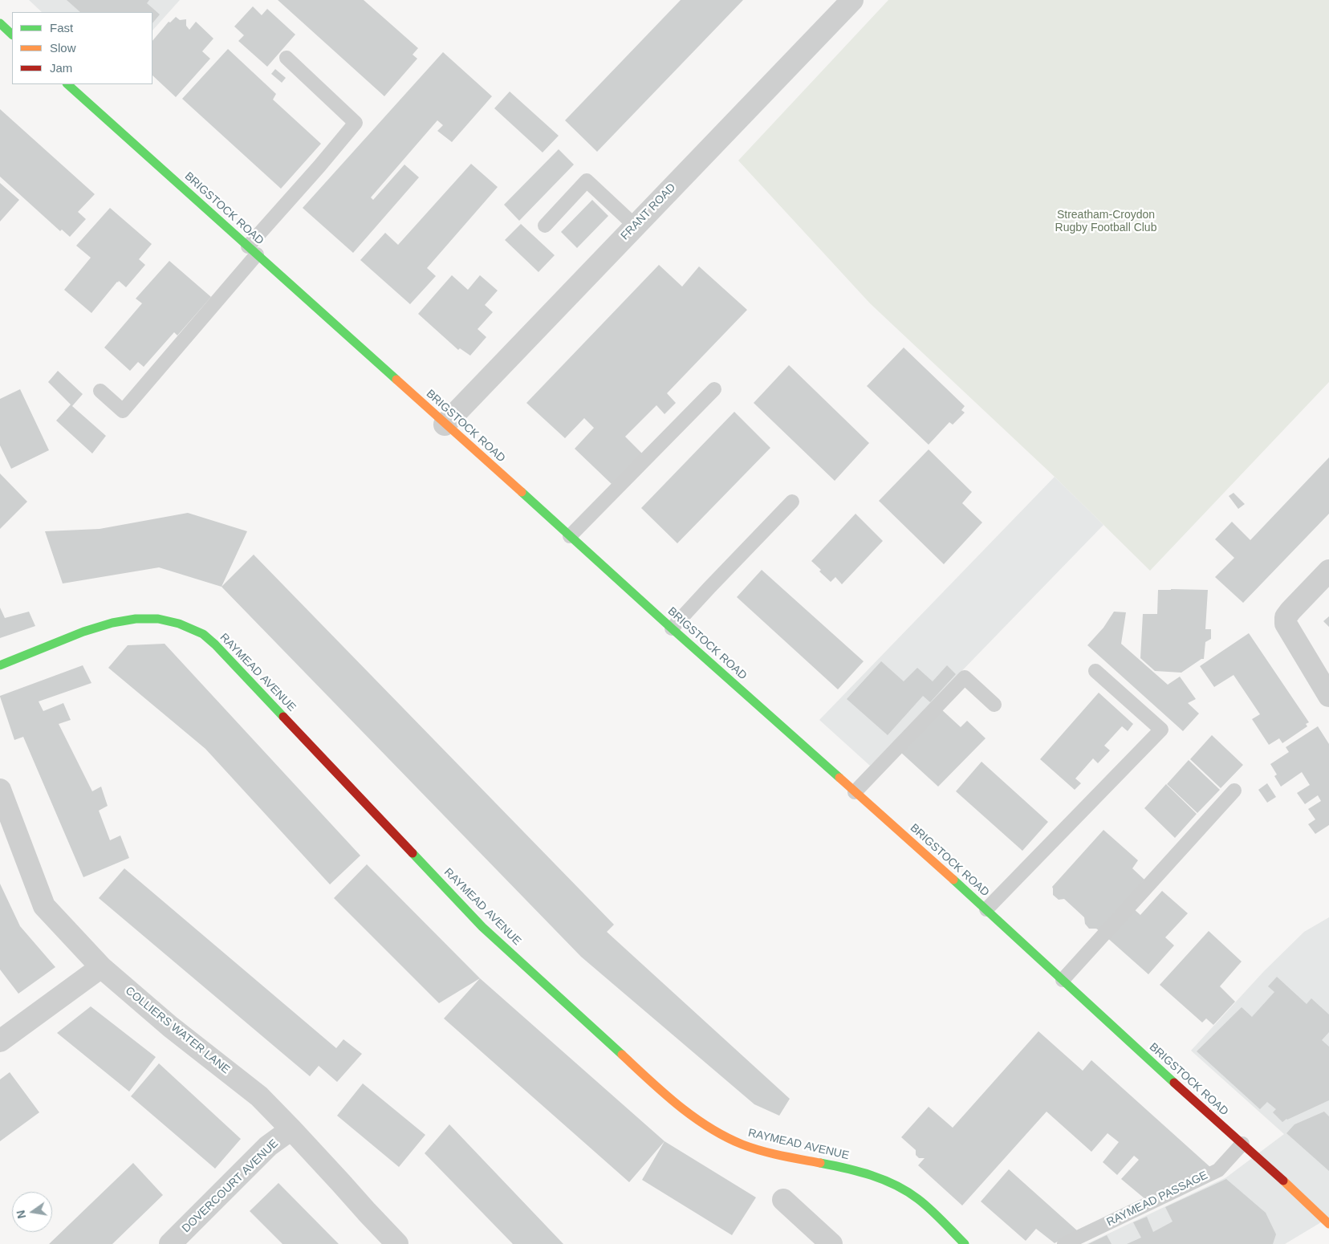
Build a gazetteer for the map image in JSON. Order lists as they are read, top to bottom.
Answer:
{
  "streets": {
    "main road": ["BRIGSTOCK ROAD", "RAYMEAD AVENUE"],
    "street": ["FRANT ROAD", "COLLIERS WATER LANE", "DOVERCOURT AVENUE"],
    "lane": ["RAYMEAD PASSAGE"]
  },
  "crossings": [
    ["BRIGSTOCK ROAD", "FRANT ROAD"],
    ["BRIGSTOCK ROAD", "RAYMEAD PASSAGE"],
    ["COLLIERS WATER LANE", "DOVERCOURT AVENUE"]
  ],
  "parks": ["Streatham-Croydon Rugby Football Club"],
  "legend": ["Fast", "Slow", "Jam"],
  "north": "left"
}
